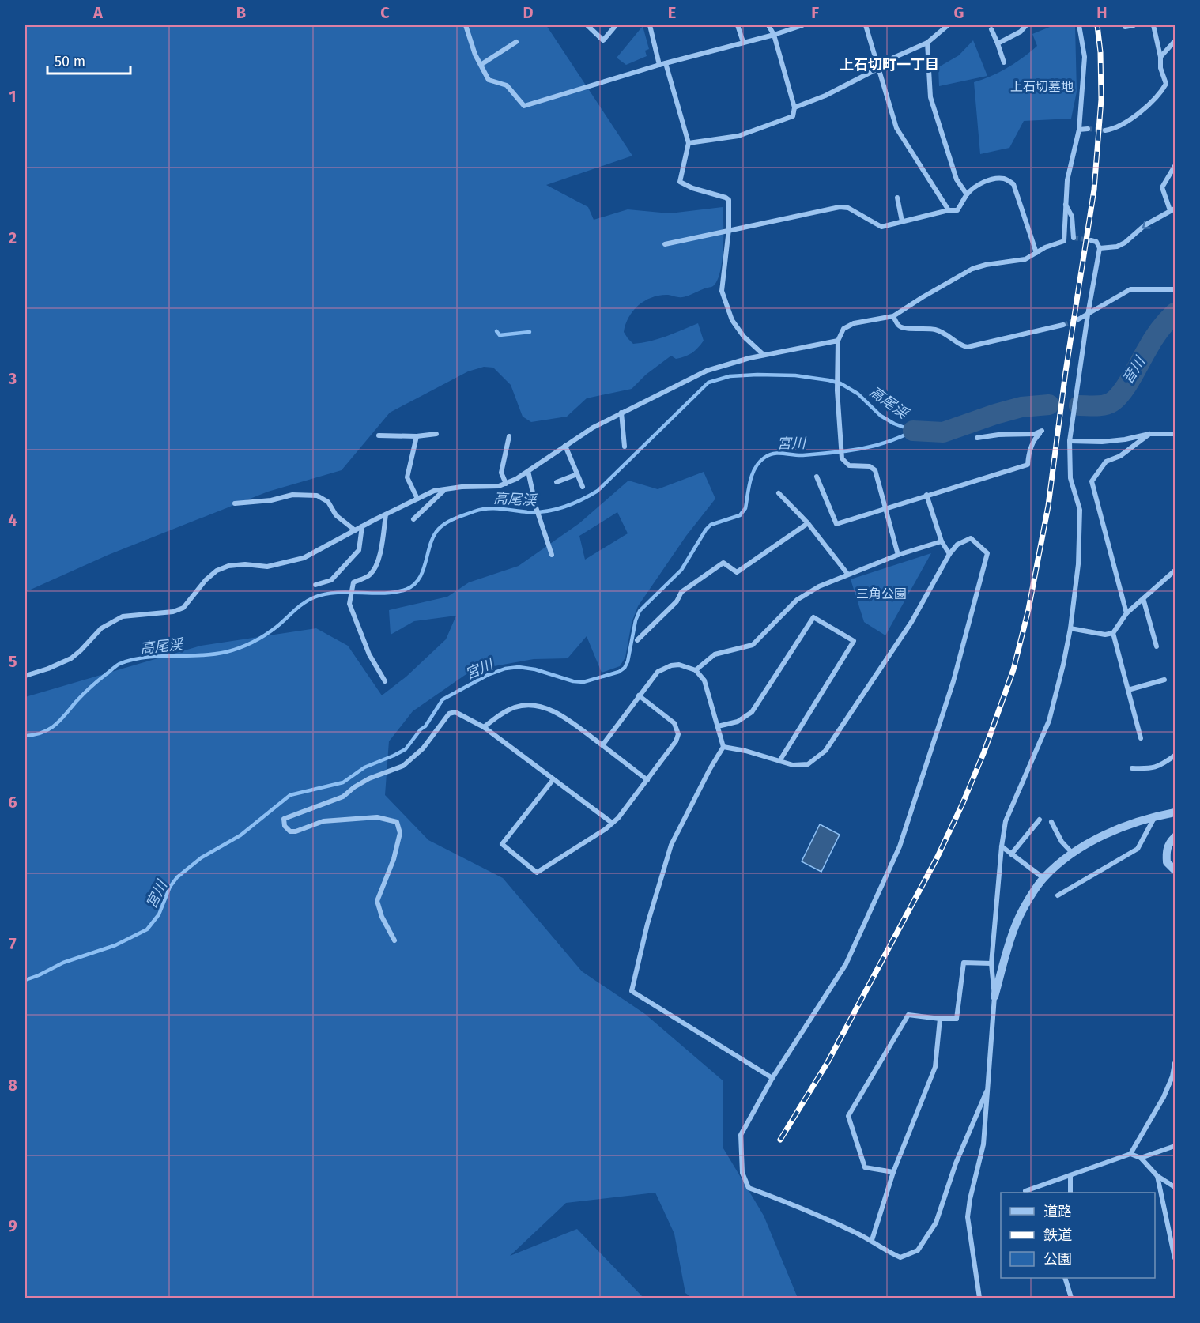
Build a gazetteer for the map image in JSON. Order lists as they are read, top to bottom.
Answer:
{
  "districts": ["上石切町一丁目"],
  "water": ["音川", "高尾渓", "宮川"],
  "parks": ["上石切墓地", "三角公園"],
  "legend": ["道路", "鉄道", "公園"],
  "scale_bar": "50 m",
  "grid": {
    "columns": [
      "A",
      "B",
      "C",
      "D",
      "E",
      "F",
      "G",
      "H"
    ],
    "rows": [
      "1",
      "2",
      "3",
      "4",
      "5",
      "6",
      "7",
      "8",
      "9"
    ]
  }
}
